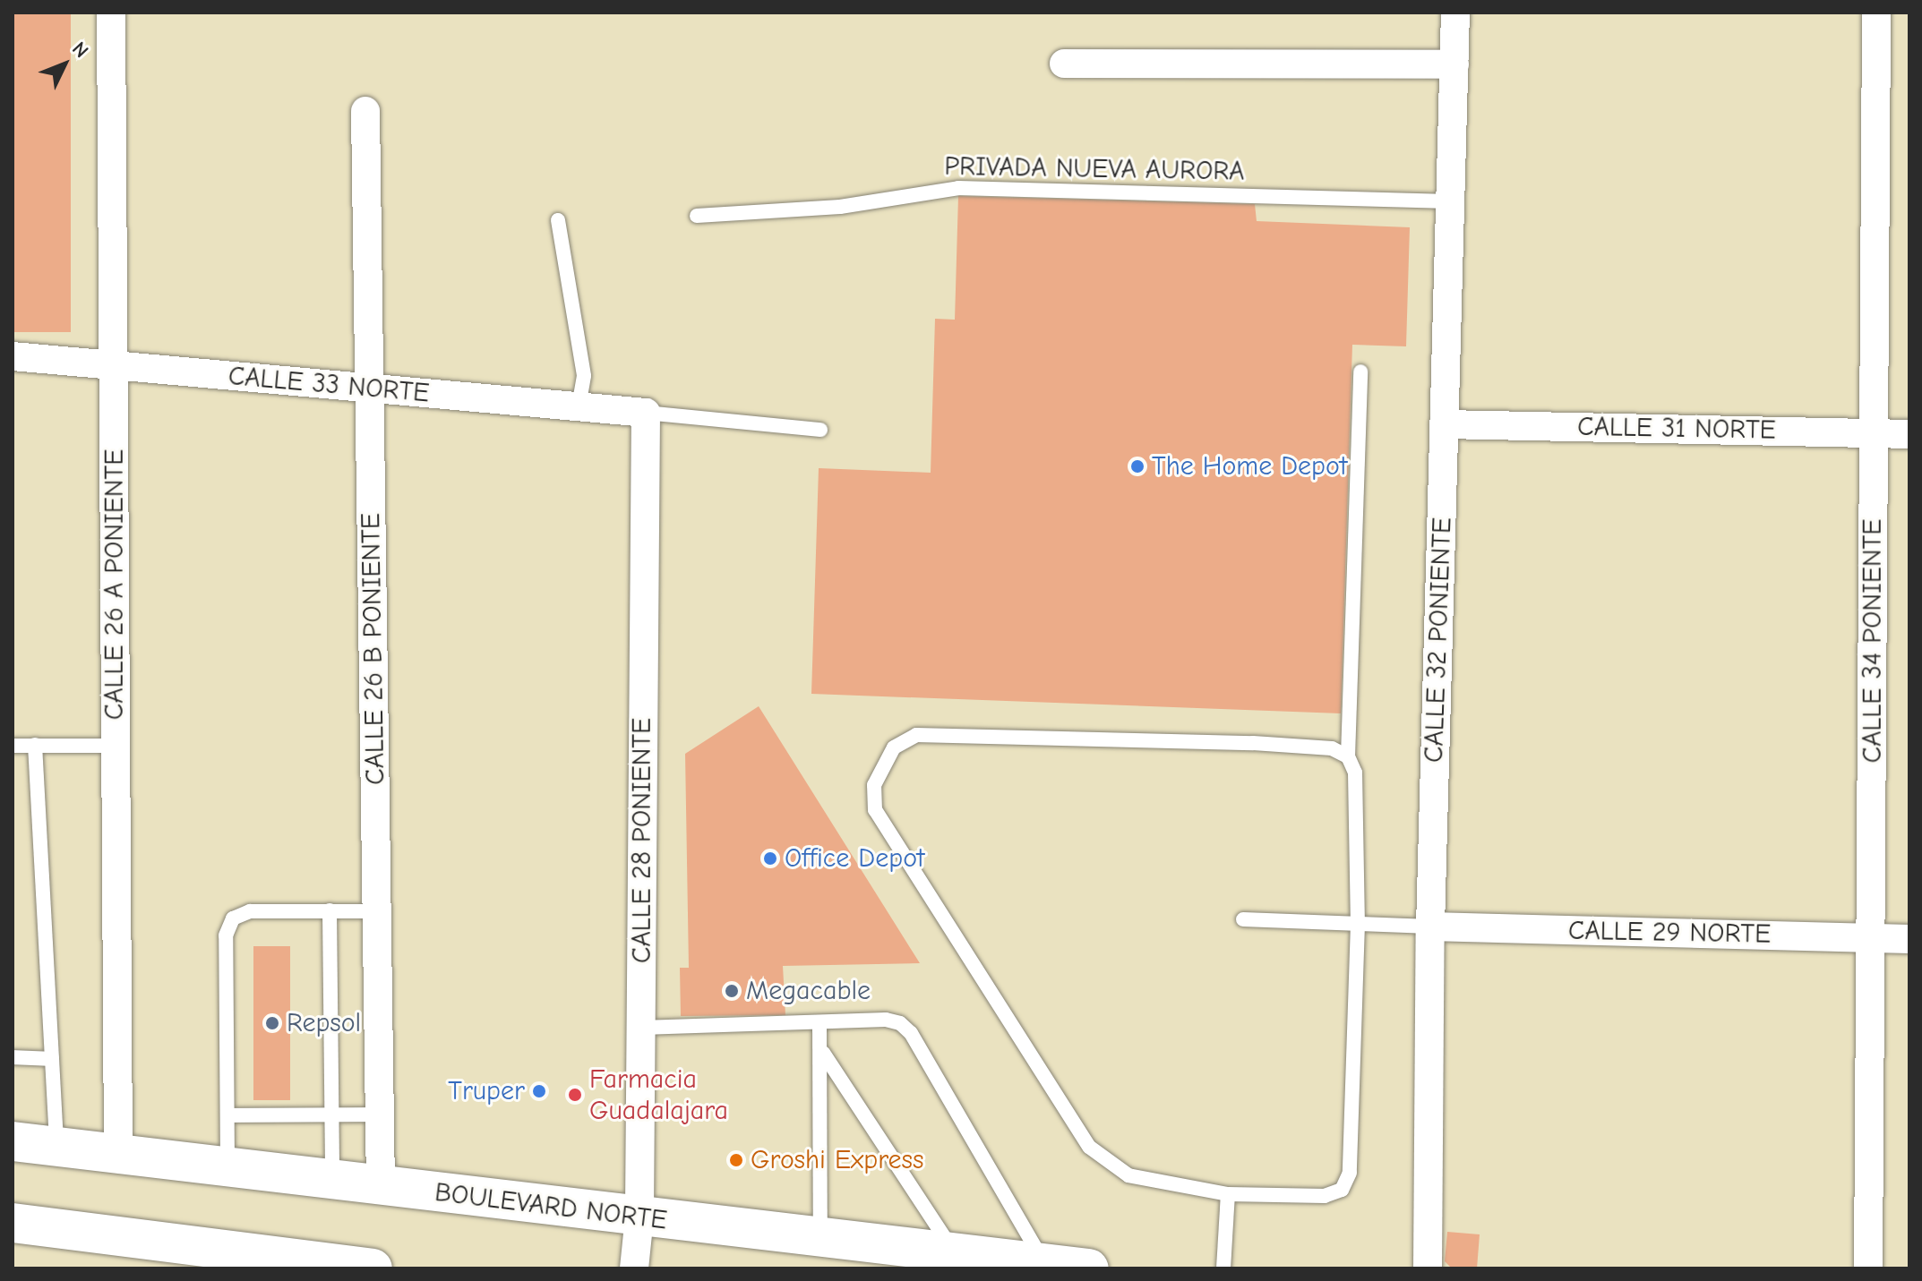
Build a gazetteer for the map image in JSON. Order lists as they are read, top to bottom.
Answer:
{
  "streets": {
    "main road": ["BOULEVARD NORTE"],
    "street": [
      "CALLE 33 NORTE",
      "CALLE 31 NORTE",
      "CALLE 26 A PONIENTE",
      "CALLE 32 PONIENTE",
      "CALLE 34 PONIENTE",
      "CALLE 26 B PONIENTE",
      "CALLE 28 PONIENTE",
      "CALLE 29 NORTE"
    ],
    "lane": ["PRIVADA NUEVA AURORA"]
  },
  "crossings": [
    ["PRIVADA NUEVA AURORA", "CALLE 32 PONIENTE"],
    ["CALLE 33 NORTE", "CALLE 26 A PONIENTE"],
    ["CALLE 33 NORTE", "CALLE 26 B PONIENTE"],
    ["CALLE 33 NORTE", "CALLE 28 PONIENTE"],
    ["CALLE 31 NORTE", "CALLE 32 PONIENTE"],
    ["CALLE 31 NORTE", "CALLE 34 PONIENTE"],
    ["CALLE 26 A PONIENTE", "BOULEVARD NORTE"],
    ["CALLE 32 PONIENTE", "CALLE 29 NORTE"],
    ["CALLE 34 PONIENTE", "CALLE 29 NORTE"],
    ["CALLE 26 B PONIENTE", "BOULEVARD NORTE"],
    ["CALLE 28 PONIENTE", "BOULEVARD NORTE"]
  ],
  "places": [
    "The Home Depot",
    "Office Depot",
    "Megacable",
    "Repsol",
    "Truper",
    "Farmacia Guadalajara",
    "Groshi Express"
  ],
  "north": "top right"
}
